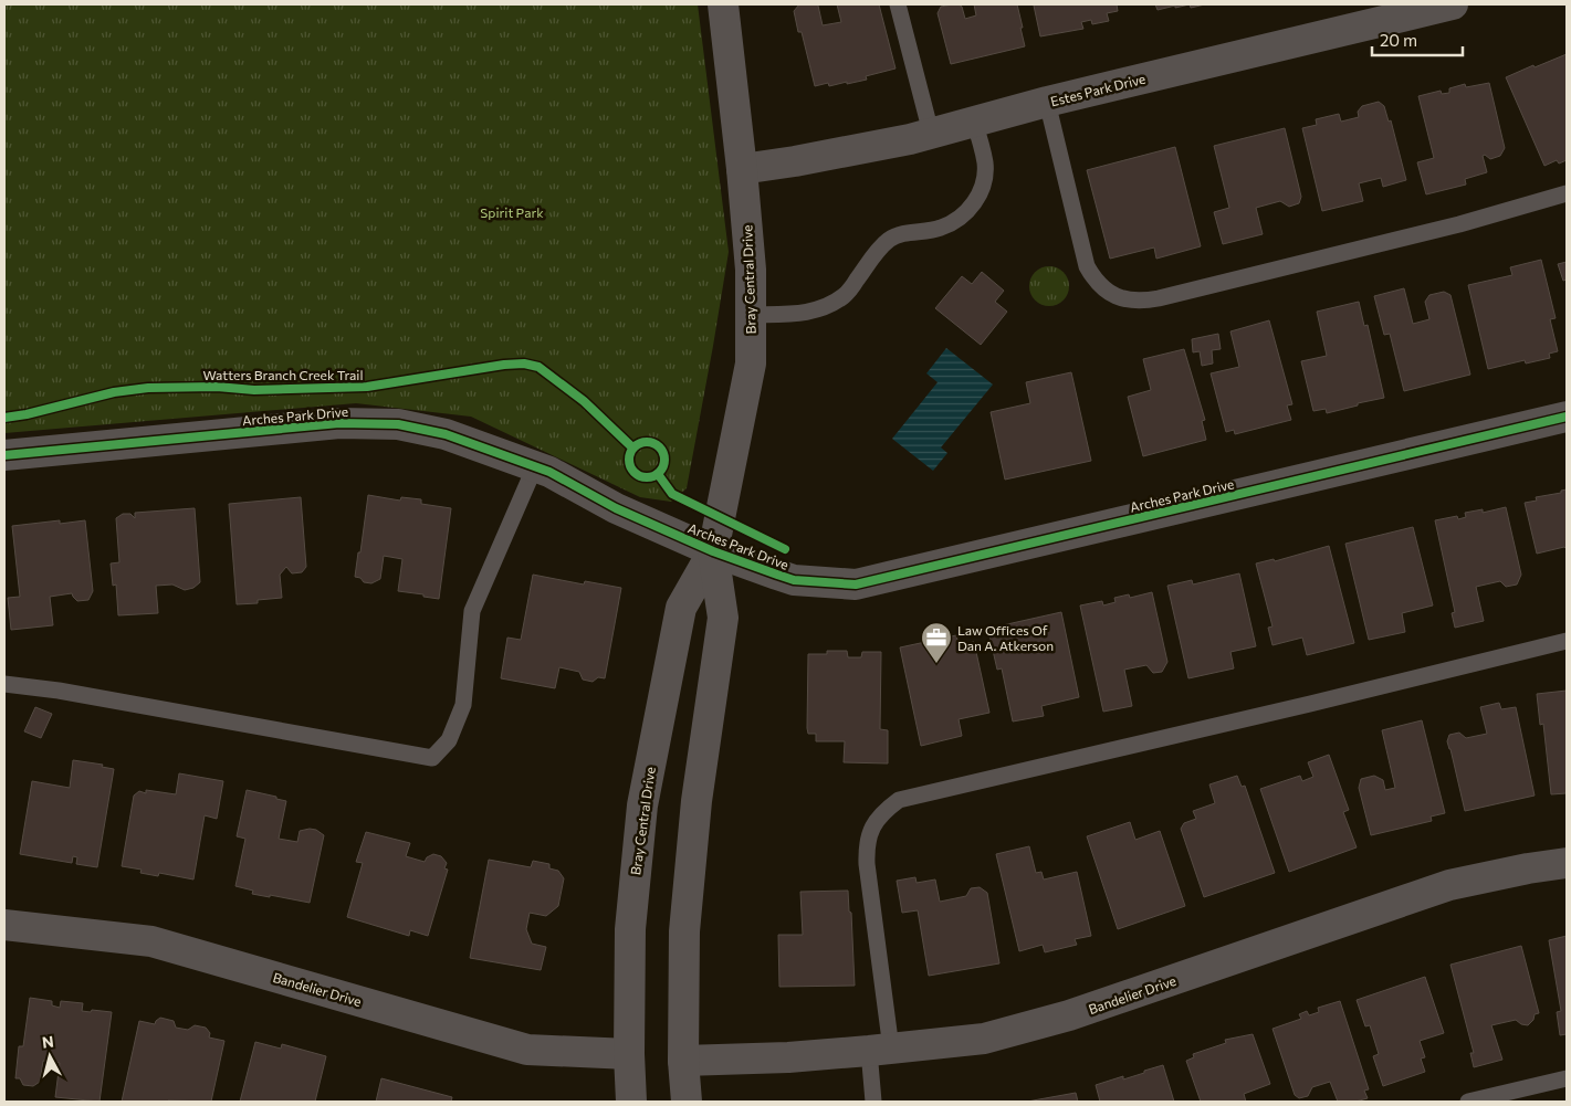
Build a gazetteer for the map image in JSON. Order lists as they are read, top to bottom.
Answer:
{
  "streets": {
    "street": [
      "Estes Park Drive",
      "Bray Central Drive",
      "Arches Park Drive",
      "Bandelier Drive"
    ],
    "cycle path": ["Watters Branch Creek Trail"]
  },
  "crossings": [
    ["Estes Park Drive", "Bray Central Drive"],
    ["Bray Central Drive", "Arches Park Drive"],
    ["Bray Central Drive", "Bandelier Drive"]
  ],
  "parks": ["Spirit Park"],
  "places": {
    "office": ["Law Offices Of Dan A. Atkerson"]
  },
  "scale_bar": "20 m",
  "north": "top"
}
